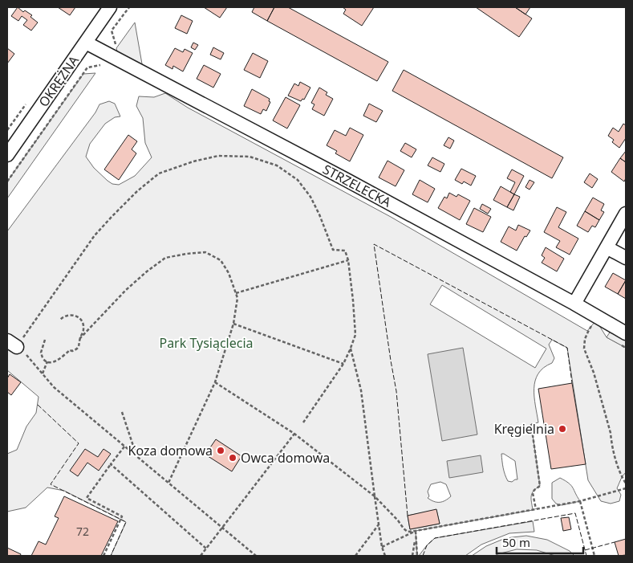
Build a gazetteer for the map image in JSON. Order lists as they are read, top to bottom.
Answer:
{
  "streets": {
    "street": ["OKRĘŻNA", "STRZELECKA"]
  },
  "crossings": [
    ["OKRĘŻNA", "STRZELECKA"]
  ],
  "parks": ["Park Tysiąclecia"],
  "places": ["Kręgielnia", "Koza domowa", "Owca domowa"],
  "house_numbers": ["72"],
  "scale_bar": "50 m"
}
